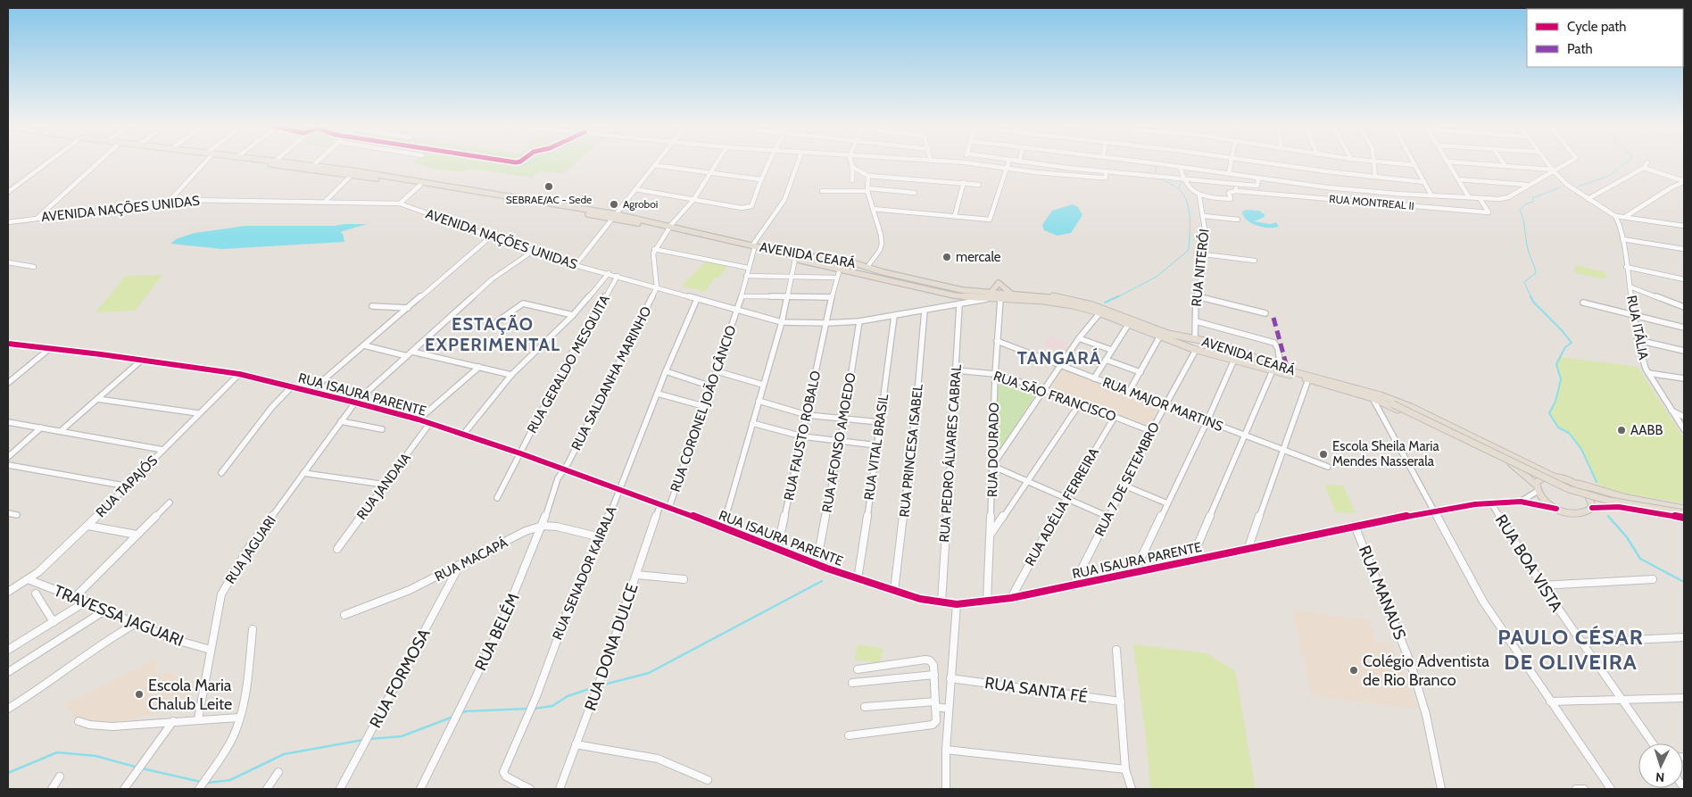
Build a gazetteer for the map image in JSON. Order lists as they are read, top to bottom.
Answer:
{
  "streets": {
    "main road": ["AVENIDA CEARÁ"],
    "street": [
      "RUA MONTREAL II",
      "AVENIDA NAÇÕES UNIDAS",
      "RUA NITERÓI",
      "RUA ITÁLIA",
      "RUA GERALDO MESQUITA",
      "RUA SALDANHA MARINHO",
      "RUA ISAURA PARENTE",
      "RUA SÃO FRANCISCO",
      "RUA MAJOR MARTINS",
      "RUA CORONEL JOÃO CÂNCIO",
      "RUA FAUSTO ROBALO",
      "RUA AFONSO AMOEDO",
      "RUA VITAL BRASIL",
      "RUA DOURADO",
      "RUA PRINCESA ISABEL",
      "RUA PEDRO ÁLVARES CABRAL",
      "RUA 7 DE SETEMBRO",
      "RUA TAPAJÓS",
      "RUA JANDAIA",
      "RUA ADÉLIA FERREIRA",
      "RUA JAGUARI",
      "RUA MACAPÁ",
      "RUA BOA VISTA",
      "RUA SENADOR KAIRALA",
      "RUA MANAUS",
      "TRAVESSA JAGUARI",
      "RUA BELÉM",
      "RUA DONA DULCE",
      "RUA FORMOSA",
      "RUA SANTA FÉ"
    ]
  },
  "crossings": [
    ["AVENIDA NAÇÕES UNIDAS", "AVENIDA CEARÁ"],
    ["AVENIDA NAÇÕES UNIDAS", "RUA GERALDO MESQUITA"],
    ["AVENIDA NAÇÕES UNIDAS", "RUA SALDANHA MARINHO"],
    ["AVENIDA NAÇÕES UNIDAS", "RUA CORONEL JOÃO CÂNCIO"],
    ["AVENIDA NAÇÕES UNIDAS", "RUA FAUSTO ROBALO"],
    ["AVENIDA NAÇÕES UNIDAS", "RUA AFONSO AMOEDO"],
    ["AVENIDA NAÇÕES UNIDAS", "RUA VITAL BRASIL"],
    ["AVENIDA NAÇÕES UNIDAS", "RUA PRINCESA ISABEL"],
    ["AVENIDA NAÇÕES UNIDAS", "RUA PEDRO ÁLVARES CABRAL"],
    ["AVENIDA NAÇÕES UNIDAS", "RUA JAGUARI"],
    ["AVENIDA NAÇÕES UNIDAS", "RUA SENADOR KAIRALA"],
    ["AVENIDA CEARÁ", "RUA NITERÓI"],
    ["AVENIDA CEARÁ", "RUA ISAURA PARENTE"],
    ["AVENIDA CEARÁ", "RUA CORONEL JOÃO CÂNCIO"],
    ["AVENIDA CEARÁ", "RUA FAUSTO ROBALO"],
    ["AVENIDA CEARÁ", "RUA DOURADO"],
    ["AVENIDA CEARÁ", "RUA 7 DE SETEMBRO"],
    ["RUA GERALDO MESQUITA", "RUA ISAURA PARENTE"],
    ["RUA SALDANHA MARINHO", "RUA ISAURA PARENTE"],
    ["RUA SALDANHA MARINHO", "RUA BELÉM"],
    ["RUA ISAURA PARENTE", "RUA CORONEL JOÃO CÂNCIO"],
    ["RUA ISAURA PARENTE", "RUA FAUSTO ROBALO"],
    ["RUA ISAURA PARENTE", "RUA AFONSO AMOEDO"],
    ["RUA ISAURA PARENTE", "RUA VITAL BRASIL"],
    ["RUA ISAURA PARENTE", "RUA DOURADO"],
    ["RUA ISAURA PARENTE", "RUA PRINCESA ISABEL"],
    ["RUA ISAURA PARENTE", "RUA PEDRO ÁLVARES CABRAL"],
    ["RUA ISAURA PARENTE", "RUA 7 DE SETEMBRO"],
    ["RUA ISAURA PARENTE", "RUA TAPAJÓS"],
    ["RUA ISAURA PARENTE", "RUA JANDAIA"],
    ["RUA ISAURA PARENTE", "RUA ADÉLIA FERREIRA"],
    ["RUA ISAURA PARENTE", "RUA JAGUARI"],
    ["RUA ISAURA PARENTE", "RUA BOA VISTA"],
    ["RUA ISAURA PARENTE", "RUA SENADOR KAIRALA"],
    ["RUA ISAURA PARENTE", "RUA MANAUS"],
    ["RUA ISAURA PARENTE", "RUA BELÉM"],
    ["RUA ISAURA PARENTE", "RUA DONA DULCE"],
    ["RUA SÃO FRANCISCO", "RUA DOURADO"],
    ["RUA SÃO FRANCISCO", "RUA PEDRO ÁLVARES CABRAL"],
    ["RUA SÃO FRANCISCO", "RUA 7 DE SETEMBRO"],
    ["RUA SÃO FRANCISCO", "RUA ADÉLIA FERREIRA"],
    ["RUA MAJOR MARTINS", "RUA DOURADO"],
    ["RUA MAJOR MARTINS", "RUA 7 DE SETEMBRO"],
    ["RUA TAPAJÓS", "TRAVESSA JAGUARI"],
    ["RUA JAGUARI", "TRAVESSA JAGUARI"],
    ["RUA MACAPÁ", "RUA SENADOR KAIRALA"],
    ["RUA MACAPÁ", "RUA BELÉM"],
    ["RUA MACAPÁ", "RUA FORMOSA"]
  ],
  "districts": ["ESTAÇÃO EXPERIMENTAL", "TANGARÁ", "PAULO CÉSAR DE OLIVEIRA"],
  "places": [
    "SEBRAE/AC - Sede",
    "Agroboi",
    "mercale",
    "AABB",
    "Escola Sheila Maria Mendes Nasserala",
    "Colégio Adventista de Rio Branco",
    "Escola Maria Chalub Leite"
  ],
  "legend": ["Cycle path", "Path"],
  "north": "bottom"
}
